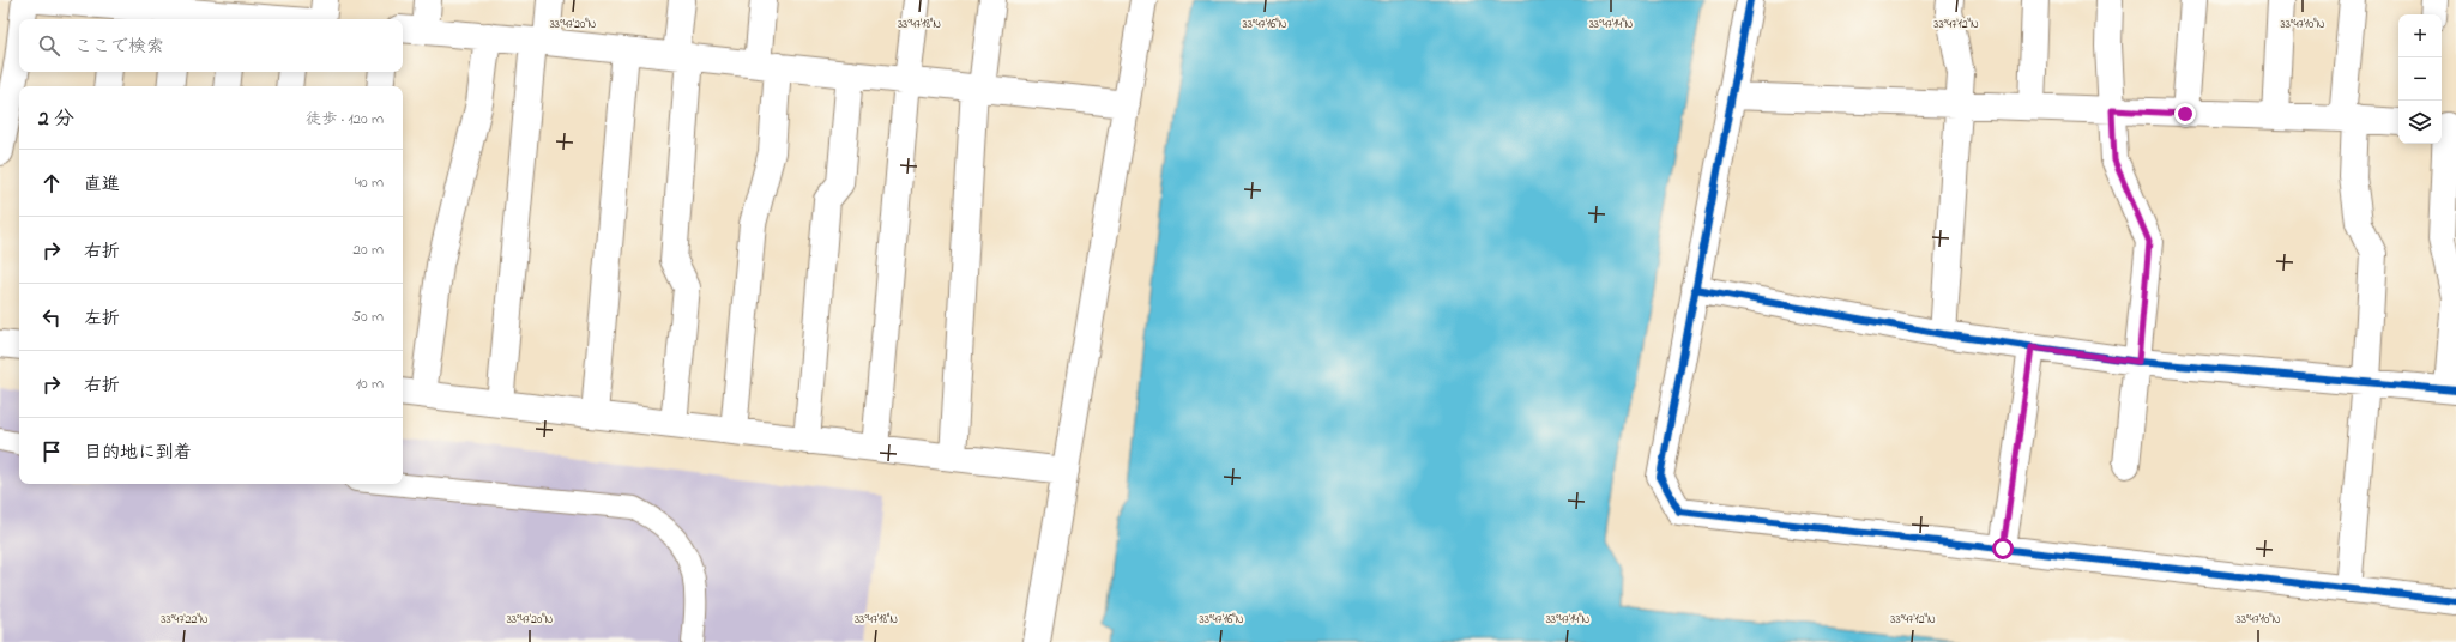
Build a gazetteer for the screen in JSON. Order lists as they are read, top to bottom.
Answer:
{
  "page": {
    "map_buttons": ["+", "−"],
    "search": "ここで検索",
    "heading": ["2 分", "徒歩 · 120 m"],
    "list": [
      ["直進", "40 m"],
      ["右折", "20 m"],
      ["左折", "50 m"],
      ["右折", "10 m"],
      "目的地に到着"
    ]
  },
  "coordinates": [
    "33°47'18\"N",
    "33°47'12\"N",
    "33°47'20\"N",
    "33°47'16\"N",
    "33°47'14\"N",
    "33°47'10\"N",
    "33°47'22\"N"
  ]
}
